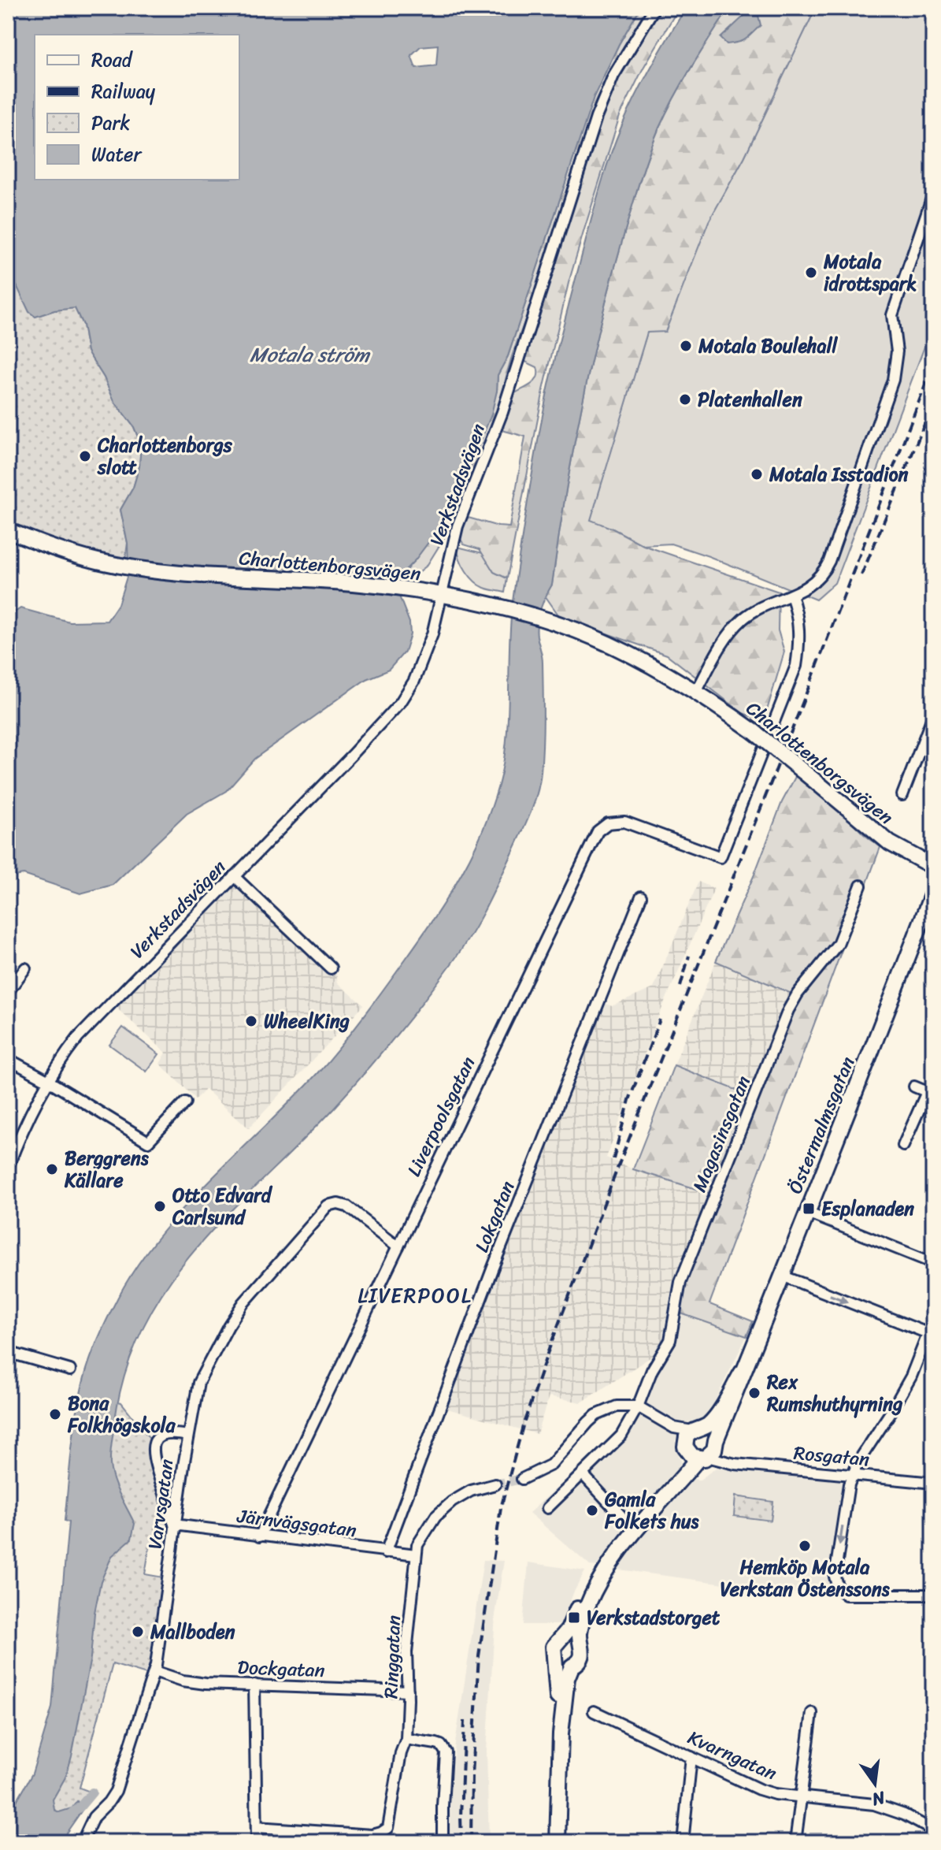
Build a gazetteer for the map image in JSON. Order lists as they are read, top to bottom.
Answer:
{
  "streets": {
    "main road": ["Charlottenborgsvägen", "Östermalmsgatan"],
    "street": [
      "Verkstadsvägen",
      "Liverpoolsgatan",
      "Magasinsgatan",
      "Lokgatan",
      "Rosgatan",
      "Varvsgatan",
      "Järnvägsgatan",
      "Ringgatan",
      "Dockgatan",
      "Kvarngatan"
    ]
  },
  "crossings": [
    ["Verkstadsvägen", "Charlottenborgsvägen"],
    ["Liverpoolsgatan", "Varvsgatan"],
    ["Liverpoolsgatan", "Järnvägsgatan"],
    ["Östermalmsgatan", "Rosgatan"],
    ["Lokgatan", "Järnvägsgatan"],
    ["Varvsgatan", "Järnvägsgatan"],
    ["Varvsgatan", "Dockgatan"],
    ["Järnvägsgatan", "Ringgatan"],
    ["Ringgatan", "Dockgatan"]
  ],
  "districts": ["LIVERPOOL"],
  "water": ["Motala ström"],
  "places": {
    "other": [
      "Motala idrottspark",
      "Motala Boulehall",
      "Platenhallen",
      "Charlottenborgs slott",
      "Motala Isstadion",
      "WheelKing",
      "Berggrens Källare",
      "Otto Edvard Carlsund",
      "Rex Rumshuthyrning",
      "Bona Folkhögskola",
      "Gamla Folkets hus",
      "Hemköp Motala Verkstan Östenssons",
      "Mallboden"
    ],
    "transit": ["Esplanaden", "Verkstadstorget"]
  },
  "legend": [
    "Road",
    "Railway",
    "Park",
    "Water"
  ],
  "north": "bottom"
}
